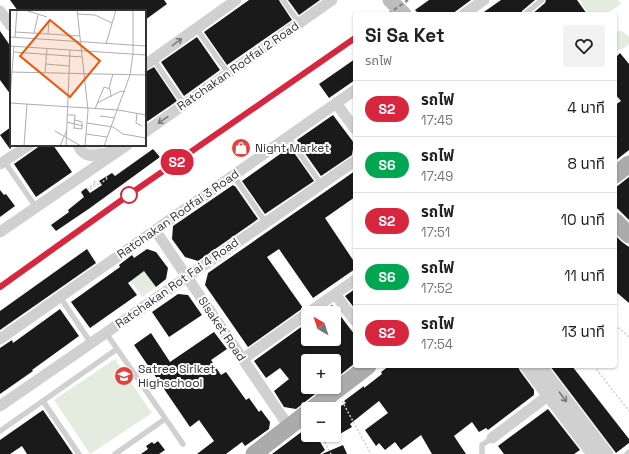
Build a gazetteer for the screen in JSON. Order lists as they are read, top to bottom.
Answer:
{
  "streets": {
    "street": [
      "Ratchakan Rodfai 2 Road",
      "Ratchakan Rodfai 3 Road",
      "Ratchakan Rot Fai 4 Road",
      "Sisaket Road"
    ]
  },
  "crossings": [
    ["Ratchakan Rodfai 3 Road", "Sisaket Road"],
    ["Ratchakan Rot Fai 4 Road", "Sisaket Road"]
  ],
  "places": {
    "shop": ["Night Market"],
    "school or university": ["Satree Siriket Highschool"]
  },
  "north": "top left",
  "page": {
    "on_map": "S2",
    "heading": ["Si Sa Ket", "รถไฟ"],
    "list": [
      {
        "mark": "S2",
        "name": "รถไฟ",
        "note": "17:45",
        "value": "4 นาที"
      },
      {
        "mark": "S6",
        "name": "รถไฟ",
        "note": "17:49",
        "value": "8 นาที"
      },
      {
        "mark": "S2",
        "name": "รถไฟ",
        "note": "17:51",
        "value": "10 นาที"
      },
      {
        "mark": "S6",
        "name": "รถไฟ",
        "note": "17:52",
        "value": "11 นาที"
      },
      {
        "mark": "S2",
        "name": "รถไฟ",
        "note": "17:54",
        "value": "13 นาที"
      }
    ],
    "map_buttons": ["+", "−"]
  }
}
